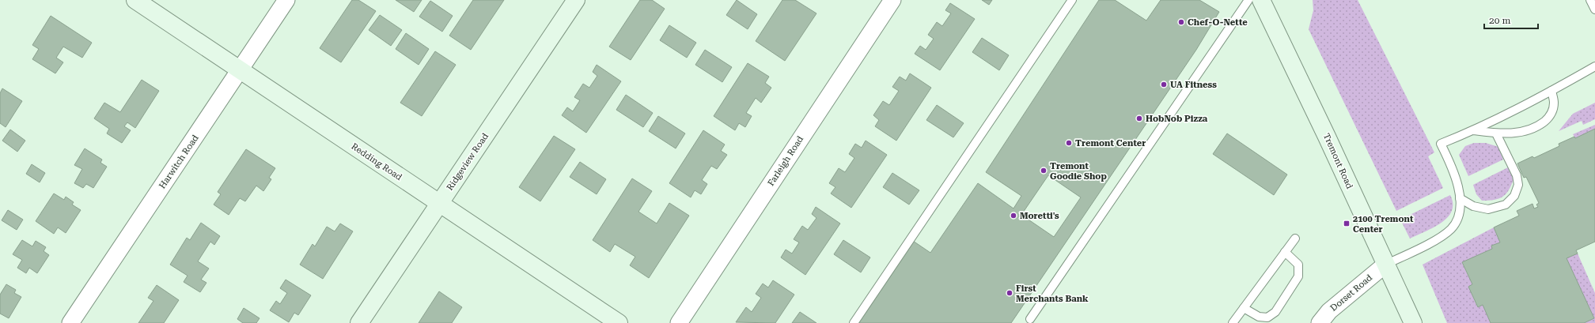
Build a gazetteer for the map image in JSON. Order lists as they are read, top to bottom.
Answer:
{
  "streets": {
    "main road": ["Tremont Road", "Redding Road", "Ridgeview Road"],
    "street": ["Farleigh Road", "Harwitch Road", "Dorset Road"]
  },
  "crossings": [
    ["Tremont Road", "Dorset Road"],
    ["Harwitch Road", "Redding Road"],
    ["Redding Road", "Ridgeview Road"]
  ],
  "places": {
    "other": [
      "Chef-O-Nette",
      "UA Fitness",
      "HobNob Pizza",
      "Tremont Center",
      "Tremont Goodie Shop",
      "Moretti's",
      "First Merchants Bank"
    ],
    "transit": ["2100 Tremont Center"]
  },
  "scale_bar": "20 m"
}
